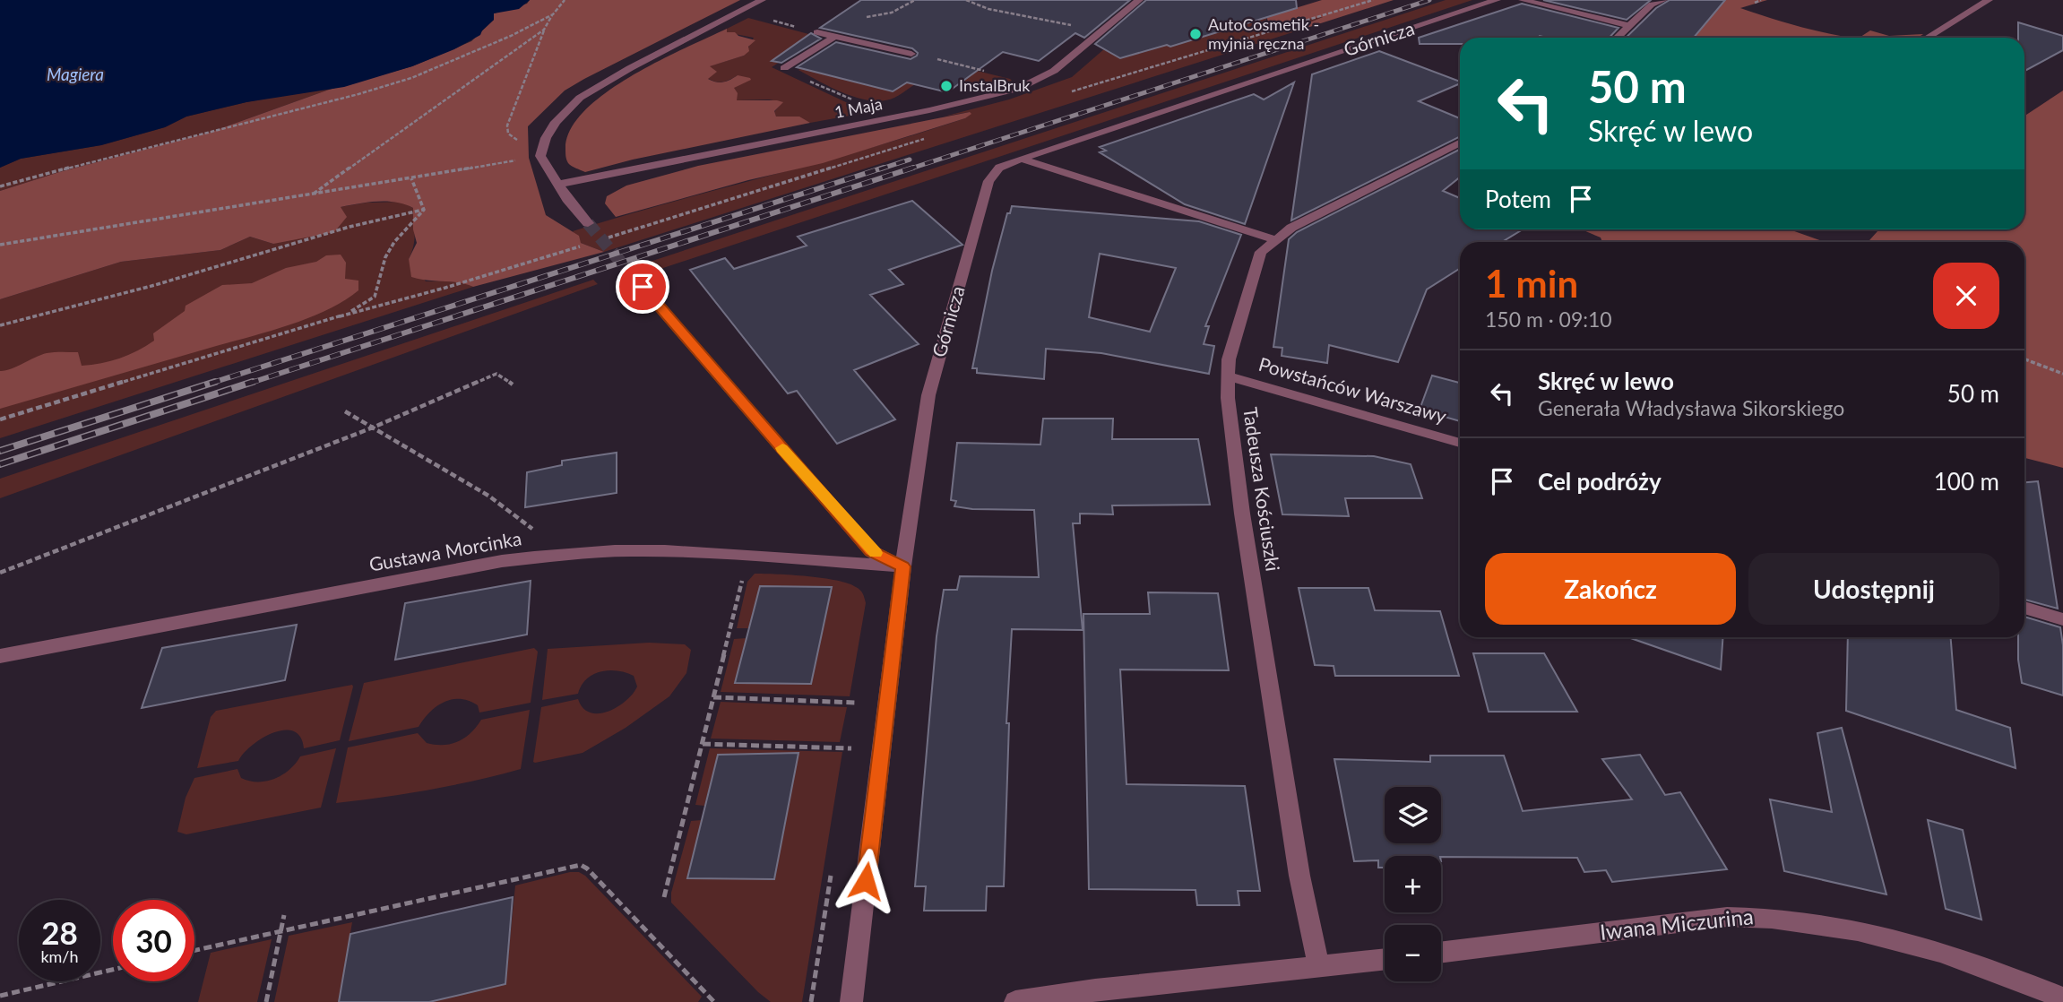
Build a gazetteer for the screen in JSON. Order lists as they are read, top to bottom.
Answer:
{
  "streets": {
    "street": [
      "Górnicza",
      "1 Maja",
      "Powstańców Warszawy",
      "Tadeusza Kościuszki",
      "Gustawa Morcinka",
      "Iwana Miczurina"
    ]
  },
  "crossings": [
    ["Górnicza", "Gustawa Morcinka"],
    ["Powstańców Warszawy", "Tadeusza Kościuszki"]
  ],
  "water": ["Magiera"],
  "places": ["AutoCosmetik - myjnia ręczna", "InstalBruk"],
  "page": {
    "turn": ["50 m", "Skręć w lewo"],
    "then": "Potem",
    "heading": ["1 min", "150 m · 09:10"],
    "list": [
      {
        "name": "Skręć w lewo",
        "note": "Generała Władysława Sikorskiego",
        "value": "50 m"
      },
      {
        "name": "Cel podróży",
        "value": "100 m"
      }
    ],
    "buttons": ["Zakończ", "Udostępnij"],
    "map_buttons": ["+", "−"],
    "speed": "28 km/h",
    "limit": "30"
  }
}
